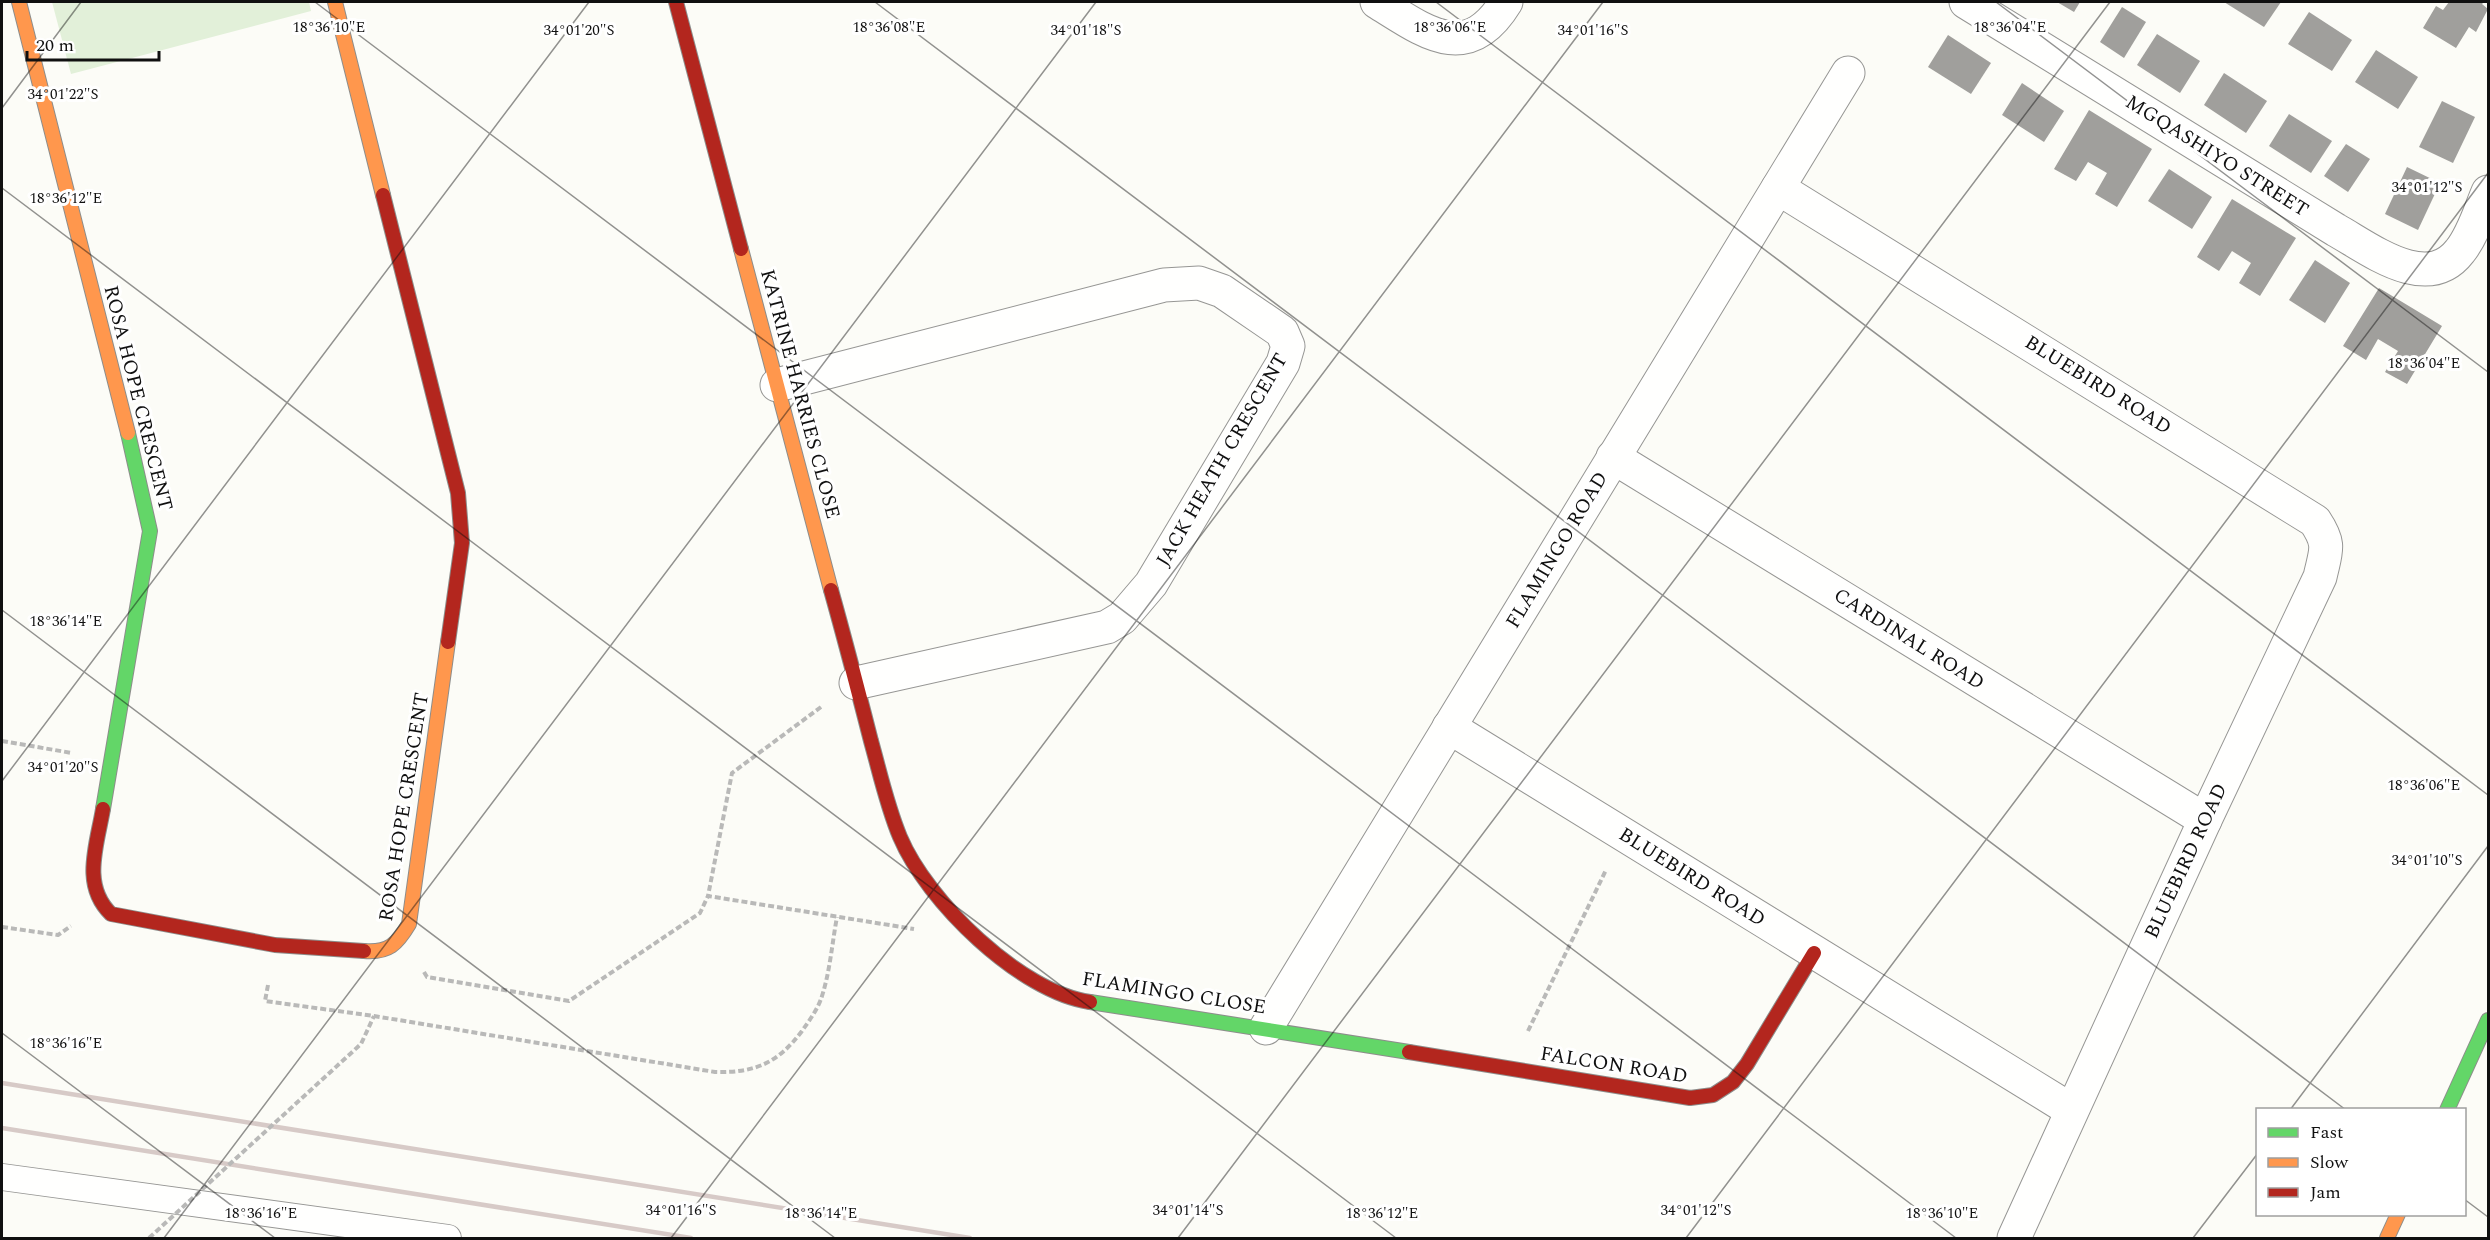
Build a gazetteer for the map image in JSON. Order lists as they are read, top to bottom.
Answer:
{
  "streets": {
    "main road": [
      "KATRINE HARRIES CLOSE",
      "ROSA HOPE CRESCENT",
      "FLAMINGO CLOSE",
      "FALCON ROAD"
    ],
    "street": [
      "MGQASHIYO STREET",
      "BLUEBIRD ROAD",
      "JACK HEATH CRESCENT",
      "FLAMINGO ROAD",
      "CARDINAL ROAD"
    ]
  },
  "crossings": [
    ["BLUEBIRD ROAD", "FLAMINGO ROAD"],
    ["BLUEBIRD ROAD", "CARDINAL ROAD"],
    ["BLUEBIRD ROAD", "FALCON ROAD"],
    ["KATRINE HARRIES CLOSE", "JACK HEATH CRESCENT"],
    ["KATRINE HARRIES CLOSE", "FLAMINGO CLOSE"],
    ["FLAMINGO ROAD", "CARDINAL ROAD"],
    ["FLAMINGO ROAD", "FLAMINGO CLOSE"],
    ["FLAMINGO CLOSE", "FALCON ROAD"]
  ],
  "legend": ["Fast", "Slow", "Jam"],
  "scale_bar": "20 m",
  "coordinates": [
    "18°36'10\"E",
    "18°36'08\"E",
    "18°36'06\"E",
    "18°36'04\"E",
    "34°01'20\"S",
    "34°01'18\"S",
    "34°01'16\"S",
    "34°01'22\"S",
    "34°01'12\"S",
    "18°36'12\"E",
    "18°36'14\"E",
    "34°01'10\"S",
    "18°36'16\"E",
    "34°01'14\"S"
  ]
}
